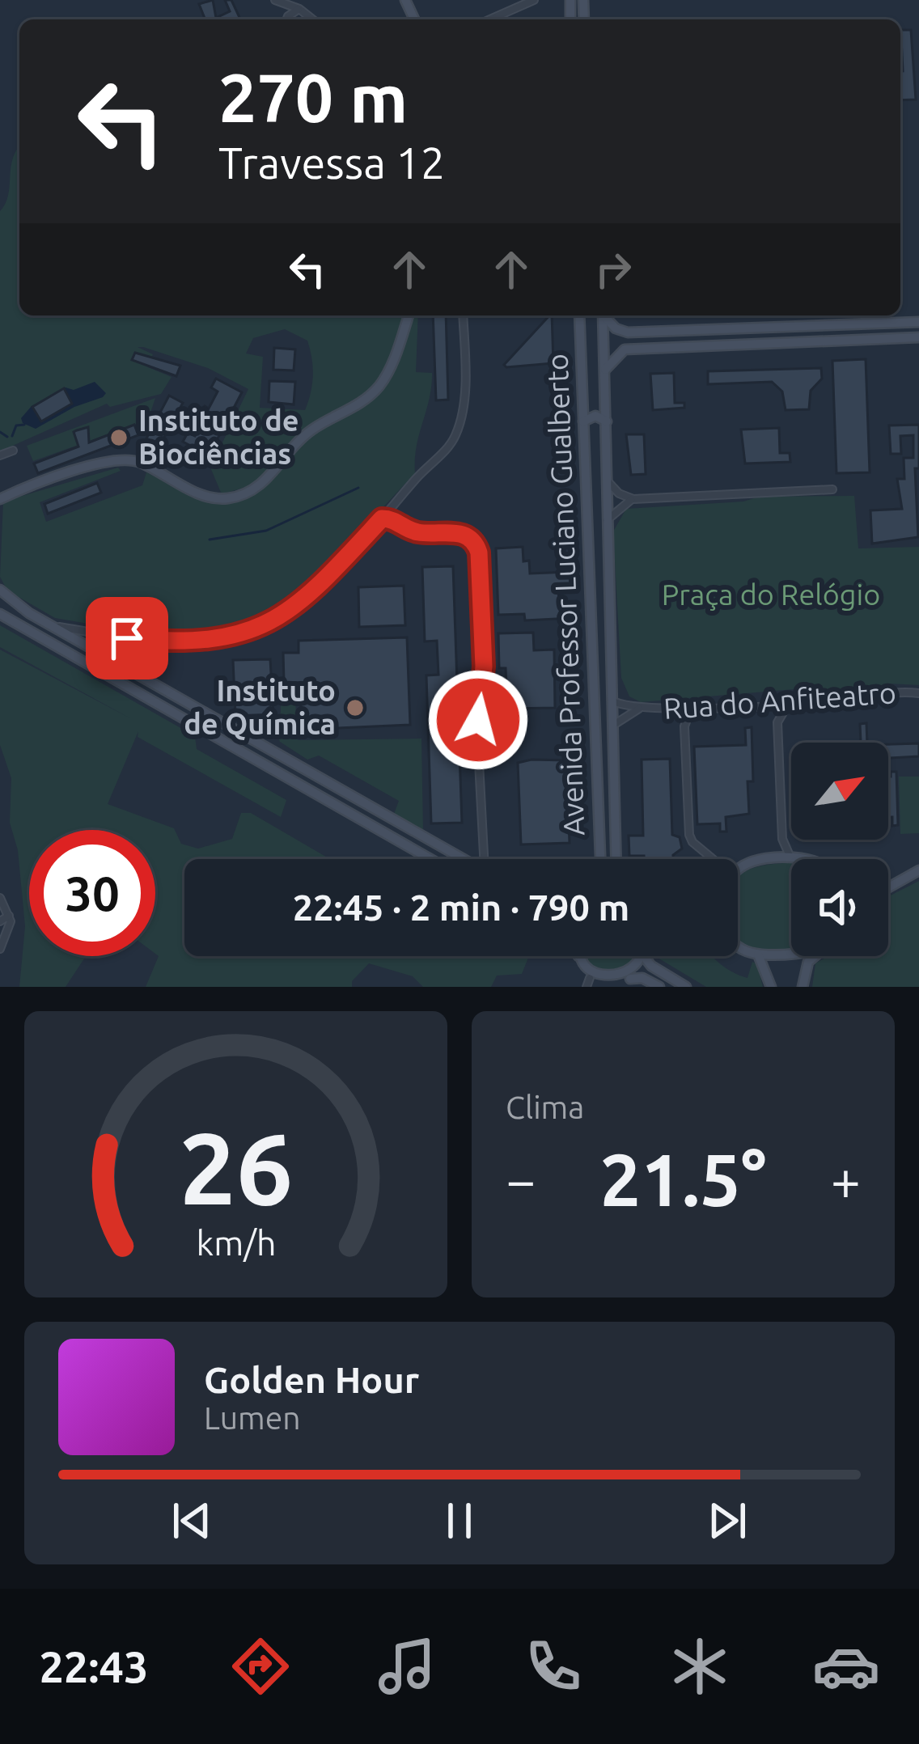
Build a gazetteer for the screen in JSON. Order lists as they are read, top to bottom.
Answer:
{
  "streets": {
    "street": ["Avenida Professor Luciano Gualberto", "Rua do Anfiteatro"]
  },
  "crossings": [
    ["Avenida Professor Luciano Gualberto", "Rua do Anfiteatro"]
  ],
  "parks": ["Praça do Relógio"],
  "places": ["Instituto de Biociências", "Instituto de Química"],
  "north": "top right",
  "page": {
    "turn": ["270 m", "Travessa 12"],
    "limit": "30",
    "trip": "22:45 · 2 min · 790 m",
    "tile": "Clima",
    "heat": ["−", "21.5°", "+"],
    "song": ["Golden Hour", "Lumen"],
    "tabs": "22:43",
    "gauge": ["26", "km/h"]
  }
}
